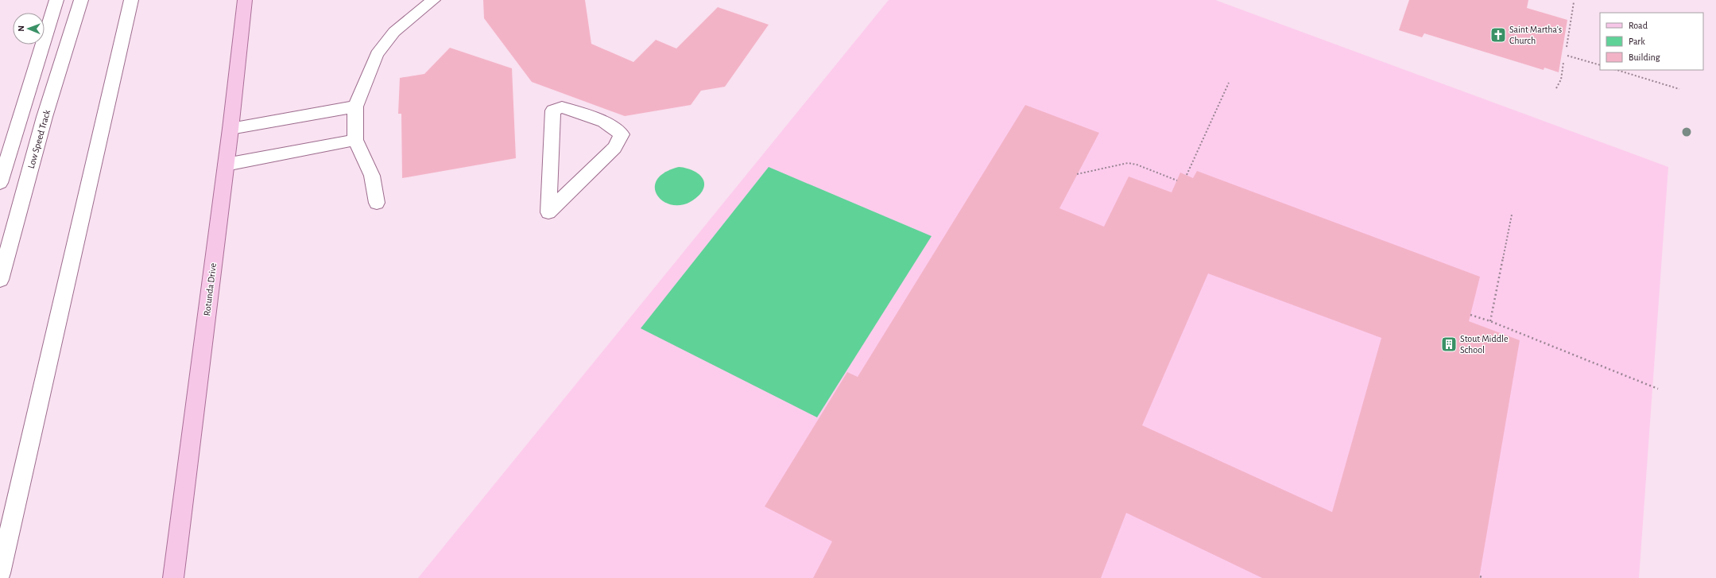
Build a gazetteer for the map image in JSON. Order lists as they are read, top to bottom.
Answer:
{
  "streets": {
    "main road": ["Rotunda Drive"],
    "lane": ["Low Speed Track"]
  },
  "places": {
    "church": ["Saint Martha’s Church"],
    "building": ["Stout Middle School"]
  },
  "legend": ["Road", "Park", "Building"],
  "north": "left"
}
